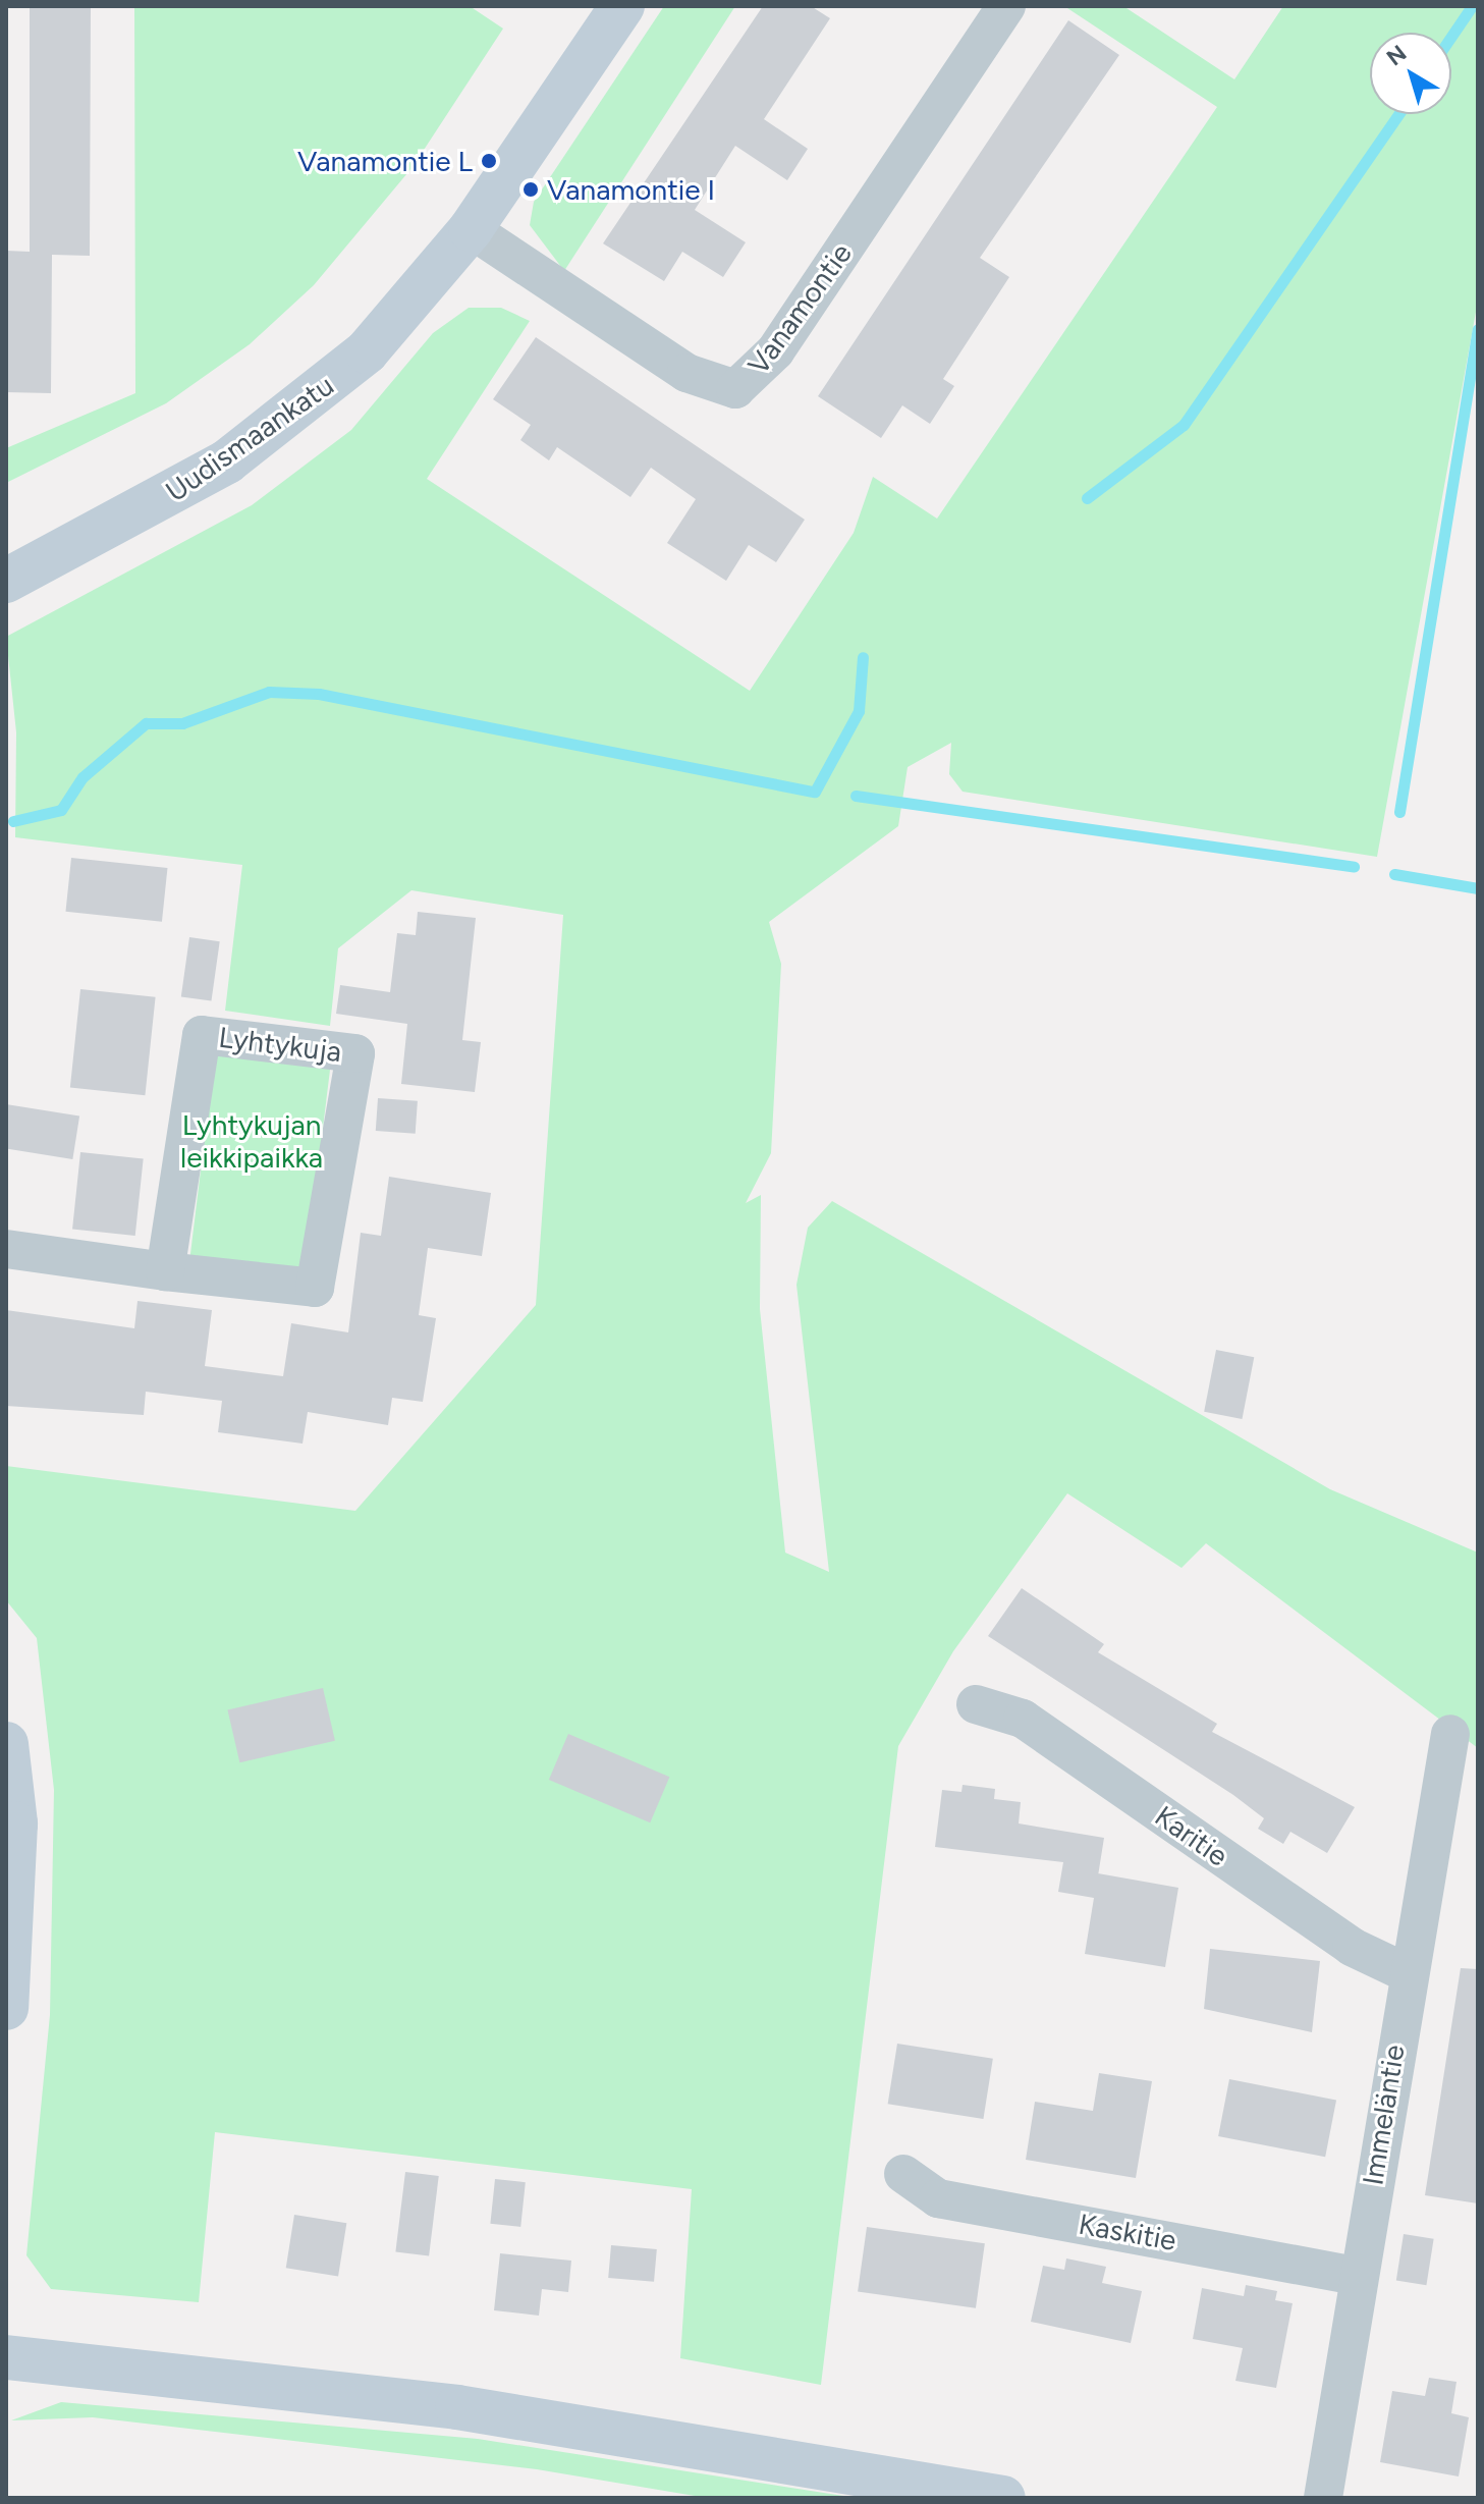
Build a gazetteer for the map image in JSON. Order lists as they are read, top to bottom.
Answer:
{
  "streets": {
    "street": [
      "Vanamontie",
      "Uudismaankatu",
      "Lyhtykuja",
      "Karitie",
      "Immeläntie",
      "Kaskitie"
    ]
  },
  "crossings": [
    ["Vanamontie", "Uudismaankatu"],
    ["Karitie", "Immeläntie"],
    ["Immeläntie", "Kaskitie"]
  ],
  "parks": ["Lyhtykujan leikkipaikka"],
  "places": ["Vanamontie L", "Vanamontie I"],
  "north": "top left"
}
